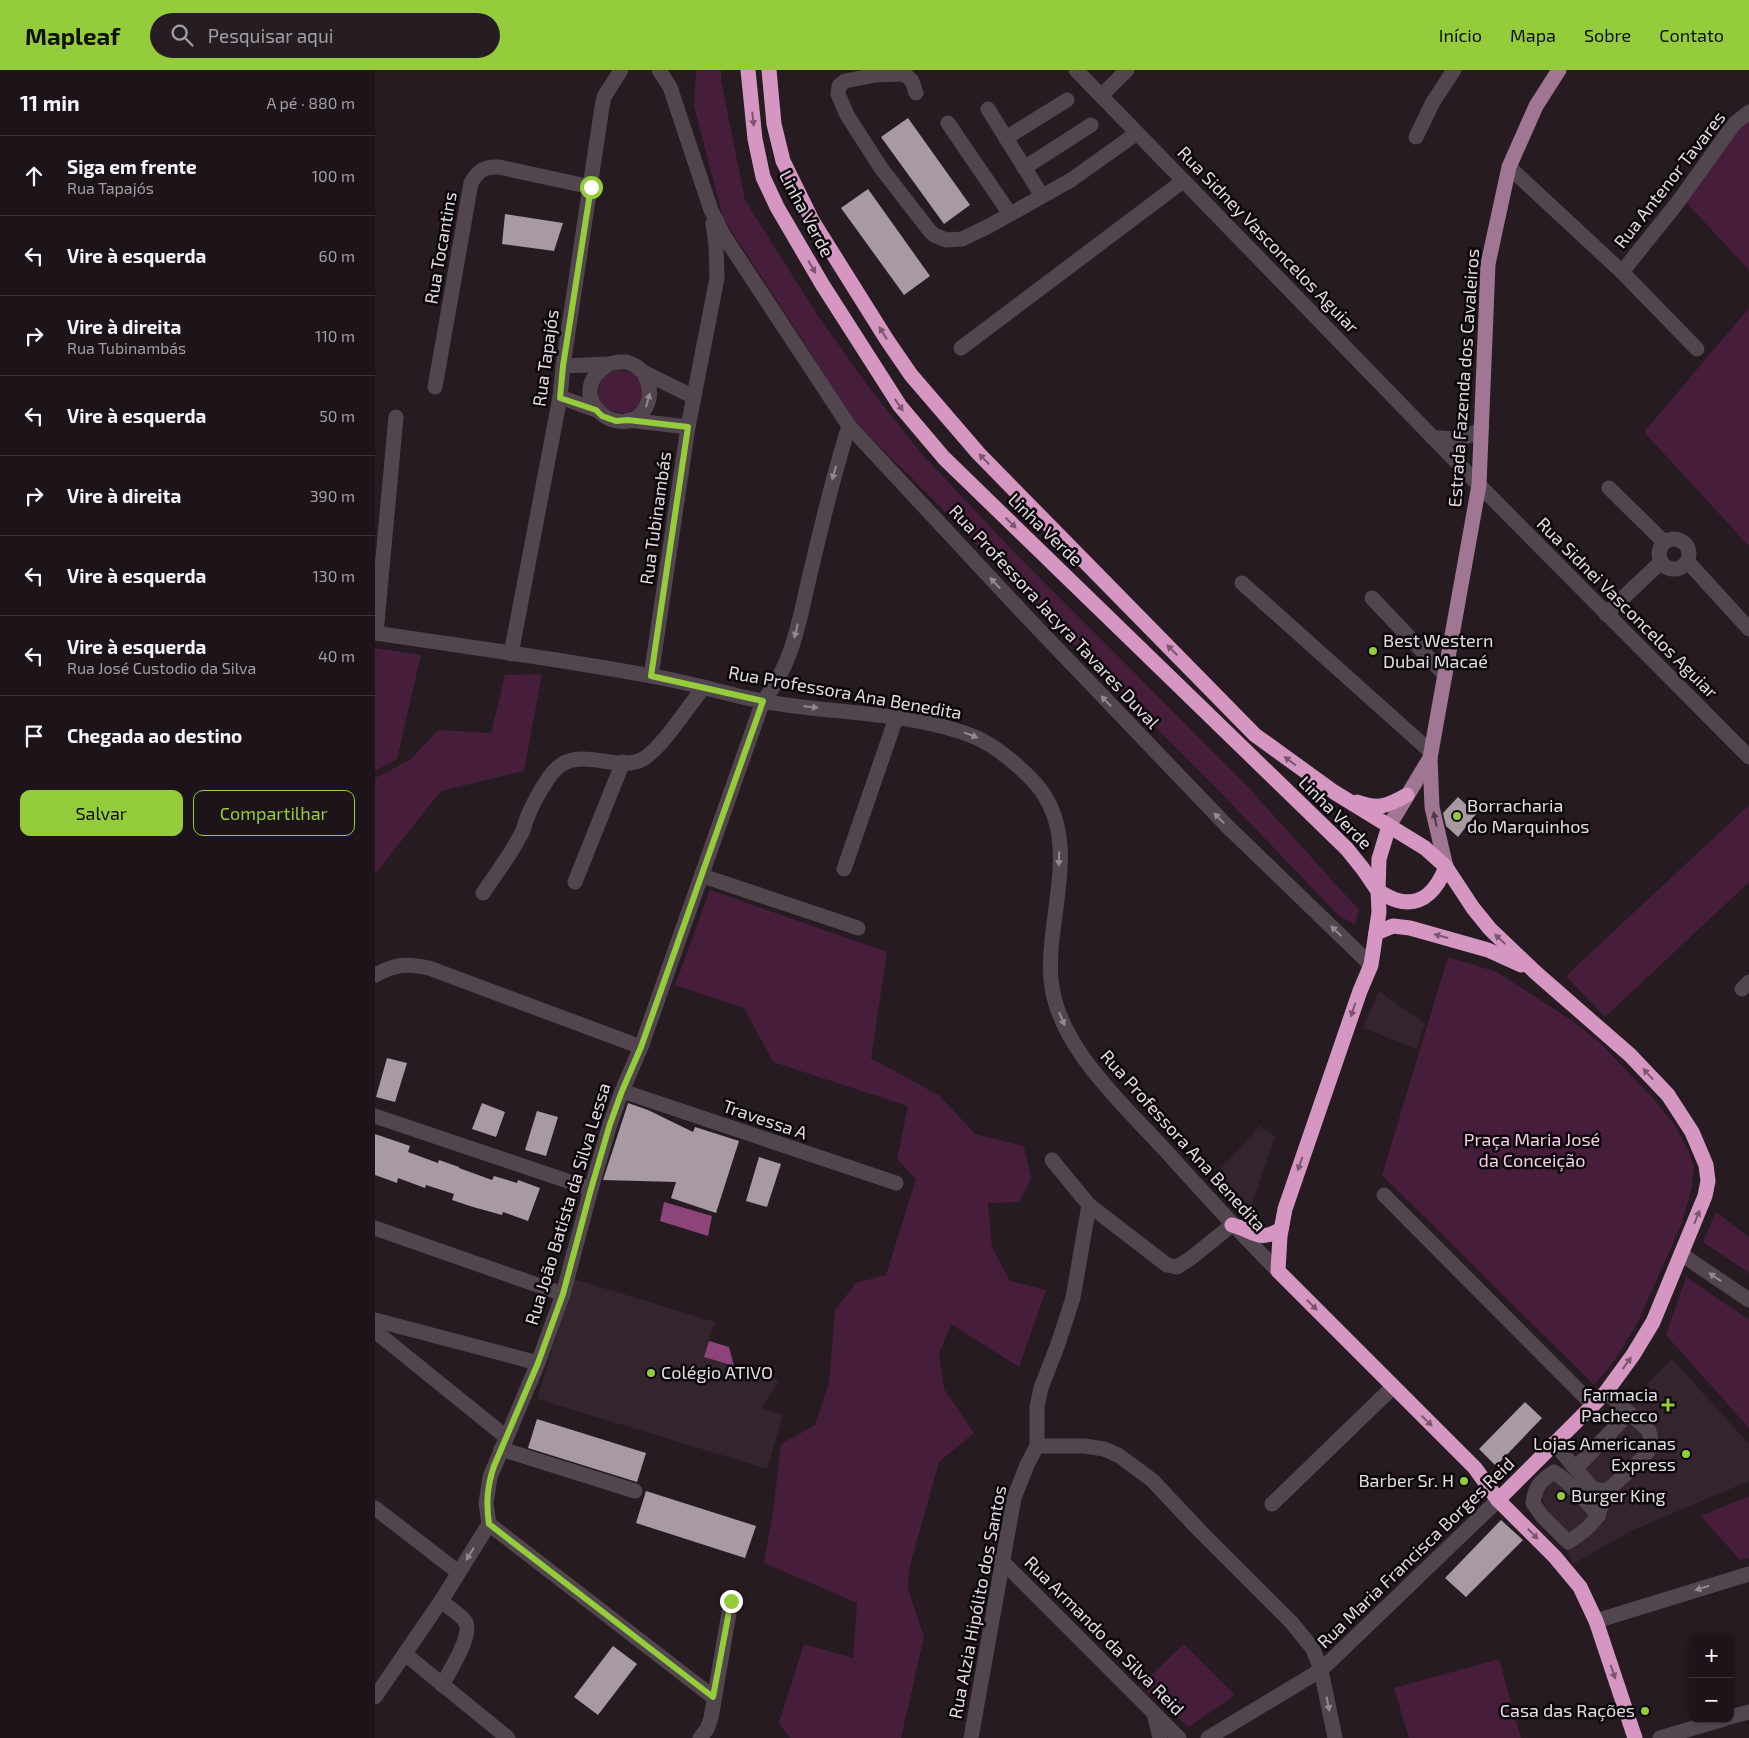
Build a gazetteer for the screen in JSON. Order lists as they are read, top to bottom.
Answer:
{
  "streets": {
    "highway": ["Linha Verde", "Rua Professora Ana Benedita", "Rua Maria Francisca Borges Reid"],
    "main road": ["Estrada Fazenda dos Cavaleiros"],
    "street": [
      "Rua Antenor Tavares",
      "Rua Sidney Vasconcelos Aguiar",
      "Rua Tocantins",
      "Rua Tapajós",
      "Rua Tubinambás",
      "Rua Sidnei Vasconcelos Aguiar",
      "Rua Professora Jacyra Tavares Duval",
      "Travessa A",
      "Rua João Batista da Silva Lessa",
      "Rua Alzia Hipólito dos Santos",
      "Rua Armando da Silva Reid"
    ]
  },
  "crossings": [
    ["Linha Verde", "Estrada Fazenda dos Cavaleiros"],
    ["Linha Verde", "Rua Maria Francisca Borges Reid"],
    ["Rua Sidney Vasconcelos Aguiar", "Estrada Fazenda dos Cavaleiros"],
    ["Rua Sidney Vasconcelos Aguiar", "Rua Sidnei Vasconcelos Aguiar"],
    ["Rua Tocantins", "Rua Tapajós"],
    ["Rua Tapajós", "Rua Professora Ana Benedita"],
    ["Estrada Fazenda dos Cavaleiros", "Rua Sidnei Vasconcelos Aguiar"],
    ["Estrada Fazenda dos Cavaleiros", "Rua Maria Francisca Borges Reid"],
    ["Rua Tubinambás", "Rua Professora Jacyra Tavares Duval"],
    ["Rua Tubinambás", "Rua Professora Ana Benedita"],
    ["Rua Professora Jacyra Tavares Duval", "Rua João Batista da Silva Lessa"],
    ["Rua Professora Ana Benedita", "Rua João Batista da Silva Lessa"],
    ["Rua Professora Ana Benedita", "Rua Maria Francisca Borges Reid"],
    ["Travessa A", "Rua João Batista da Silva Lessa"],
    ["Rua Alzia Hipólito dos Santos", "Rua Armando da Silva Reid"]
  ],
  "one_way": ["Rua Professora Jacyra Tavares Duval", "Rua Professora Ana Benedita"],
  "parks": ["Praça Maria José da Conceição"],
  "places": {
    "other": [
      "Best Western Dubai Macaé",
      "Borracharia do Marquinhos",
      "Colégio ATIVO",
      "Lojas Americanas Express",
      "Barber Sr. H",
      "Burger King",
      "Casa das Rações"
    ],
    "health": ["Farmacia Pachecco"]
  },
  "page": {
    "header": "Mapleaf",
    "search": "Pesquisar aqui",
    "nav": [
      "Início",
      "Mapa",
      "Sobre",
      "Contato"
    ],
    "heading": ["11 min", "A pé · 880 m"],
    "list": [
      ["Siga em frente", "Rua Tapajós", "100 m"],
      ["Vire à esquerda", "60 m"],
      ["Vire à direita", "Rua Tubinambás", "110 m"],
      ["Vire à esquerda", "50 m"],
      ["Vire à direita", "390 m"],
      ["Vire à esquerda", "130 m"],
      ["Vire à esquerda", "Rua José Custodio da Silva", "40 m"],
      "Chegada ao destino"
    ],
    "buttons": ["Salvar", "Compartilhar"],
    "map_buttons": ["+", "−"]
  }
}
